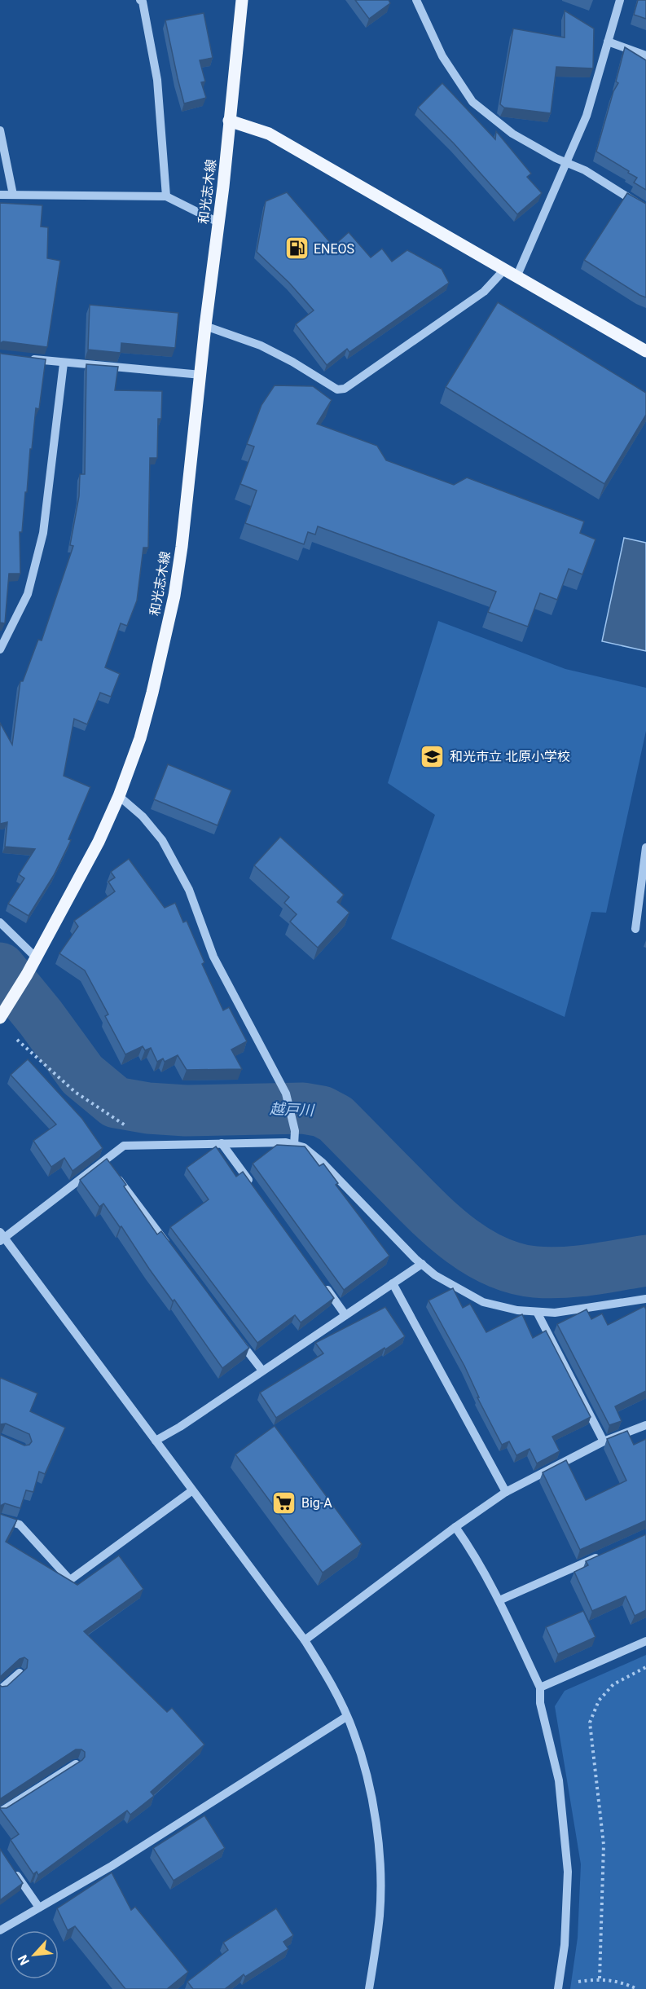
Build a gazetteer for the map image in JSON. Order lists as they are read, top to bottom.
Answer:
{
  "streets": {
    "main road": ["和光志木線"]
  },
  "water": ["越戸川"],
  "places": {
    "fuel station": ["ENEOS"],
    "school or university": ["和光市立 北原小学校"],
    "supermarket": ["Big-A"]
  },
  "north": "bottom left"
}
